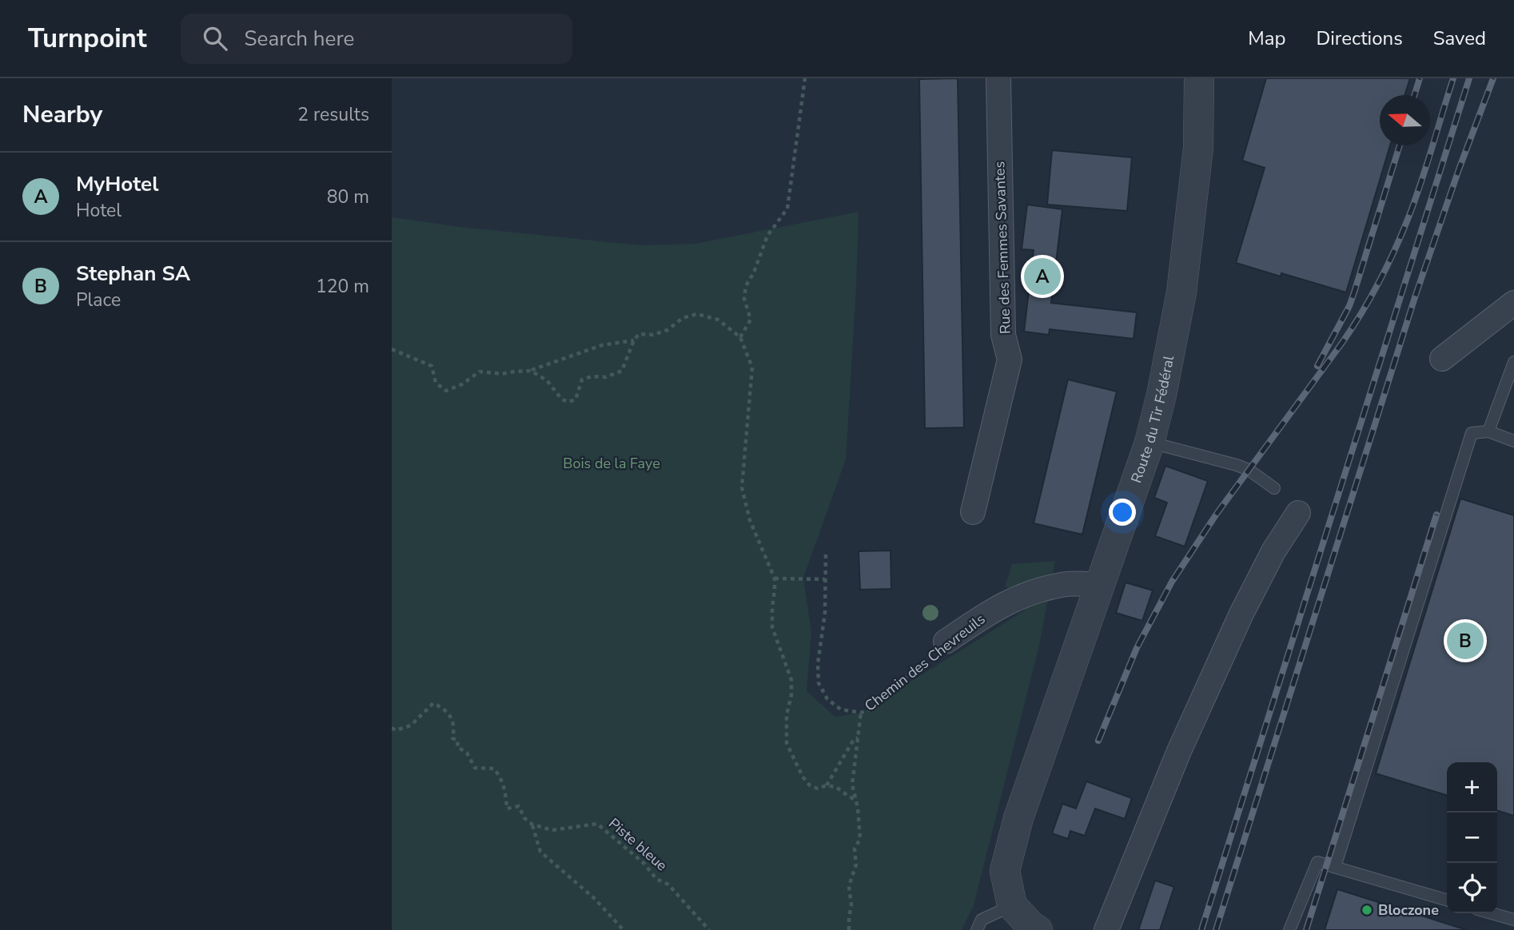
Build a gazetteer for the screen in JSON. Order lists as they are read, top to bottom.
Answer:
{
  "streets": {
    "street": ["Rue des Femmes Savantes", "Route du Tir Fédéral", "Chemin des Chevreuils"],
    "path": ["Piste bleue"]
  },
  "crossings": [
    ["Route du Tir Fédéral", "Chemin des Chevreuils"]
  ],
  "parks": ["Bois de la Faye"],
  "places": ["Bloczone"],
  "north": "left",
  "page": {
    "header": "Turnpoint",
    "search": "Search here",
    "nav": ["Map", "Directions", "Saved"],
    "heading": ["Nearby", "2 results"],
    "list": [
      {
        "mark": "A",
        "name": "MyHotel",
        "note": "Hotel",
        "value": "80 m"
      },
      {
        "mark": "B",
        "name": "Stephan SA",
        "note": "Place",
        "value": "120 m"
      }
    ],
    "pins": ["A", "B"],
    "map_buttons": ["+", "−"]
  }
}
